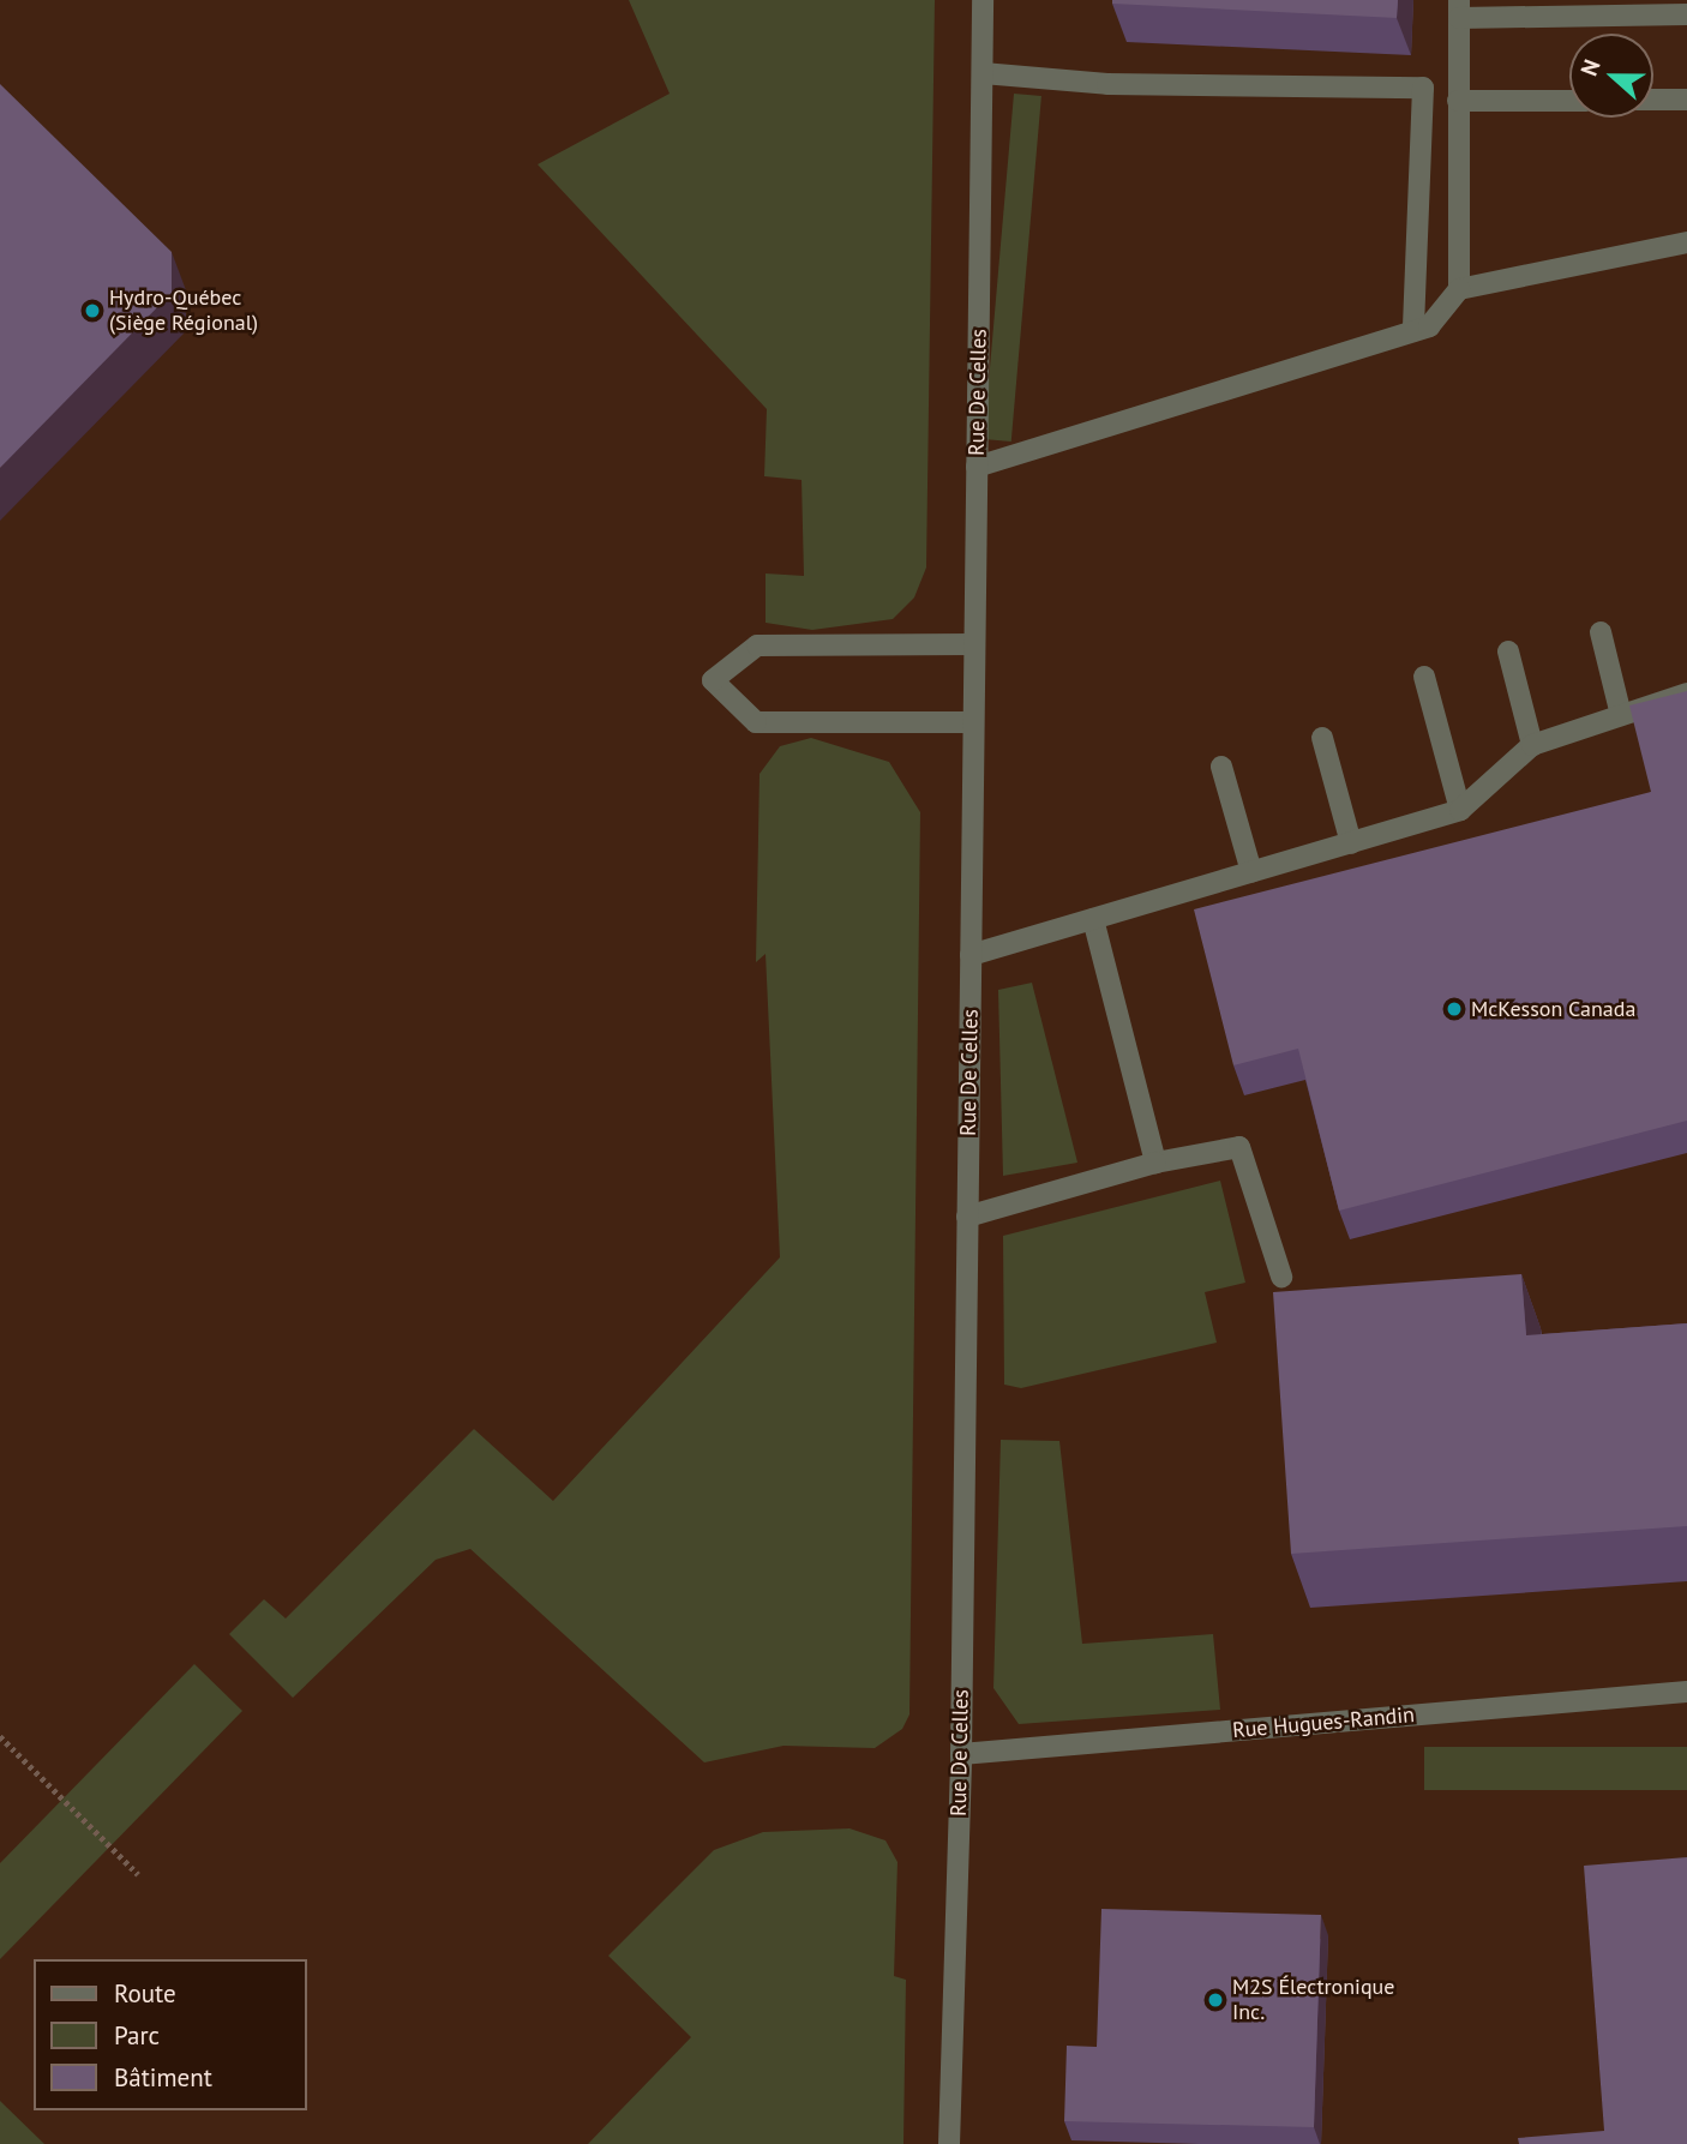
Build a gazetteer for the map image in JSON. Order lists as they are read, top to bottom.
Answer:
{
  "streets": {
    "street": ["Rue De Celles", "Rue Hugues-Randin"]
  },
  "crossings": [
    ["Rue De Celles", "Rue Hugues-Randin"]
  ],
  "places": ["Hydro-Québec (Siège Régional)", "McKesson Canada", "M2S Électronique Inc."],
  "legend": ["Route", "Parc", "Bâtiment"],
  "north": "left"
}
